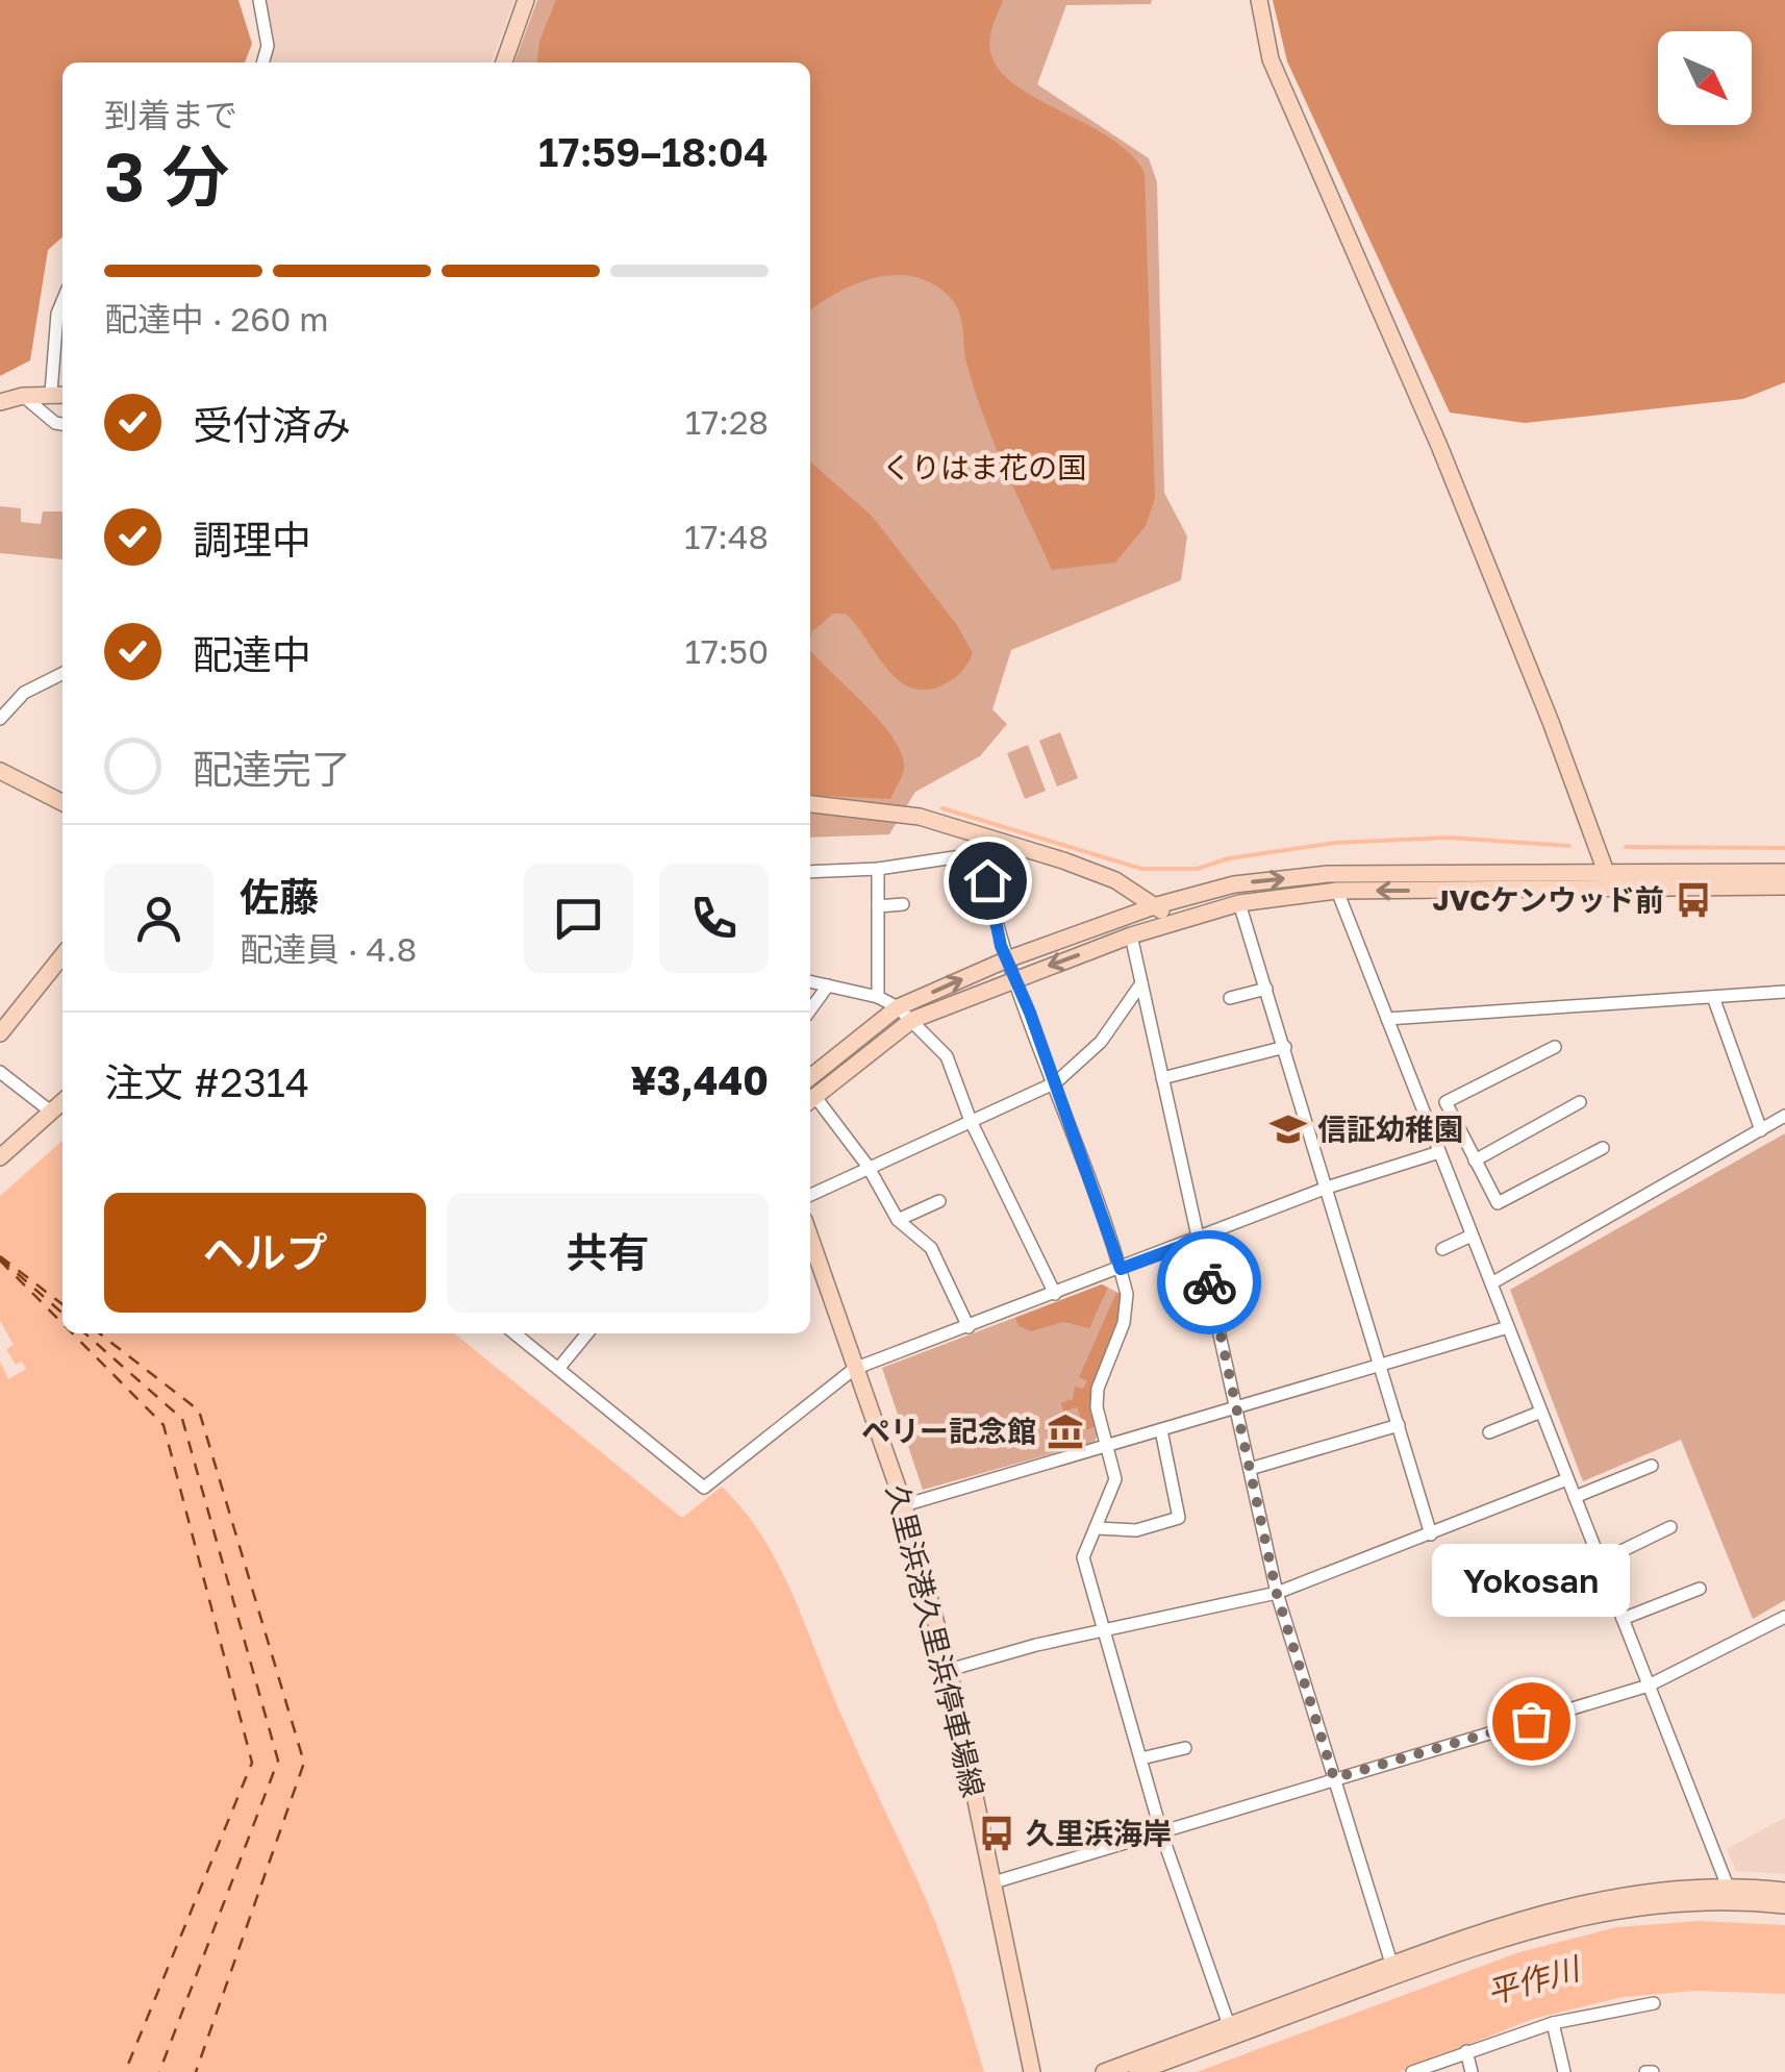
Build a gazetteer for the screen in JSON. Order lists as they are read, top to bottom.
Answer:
{
  "streets": {
    "street": ["久里浜港久里浜停車場線"]
  },
  "water": ["平作川"],
  "parks": ["くりはま花の国"],
  "places": {
    "bus stop": ["JVCケンウッド前", "久里浜海岸"],
    "school or university": ["信証幼稚園"],
    "museum": ["ペリー記念館"],
    "other": ["Yokosan"]
  },
  "north": "bottom right",
  "page": {
    "heading": ["3 分", "到着まで", "17:59–18:04"],
    "panel": [
      "佐藤",
      "配達員 · 4.8",
      "注文 #2314",
      "¥3,440"
    ],
    "bar": "配達中 · 260 m",
    "list": [
      ["受付済み", "17:28"],
      ["調理中", "17:48"],
      ["配達中", "17:50"],
      "配達完了"
    ],
    "buttons": ["ヘルプ", "共有"],
    "bubble": "Yokosan"
  }
}
